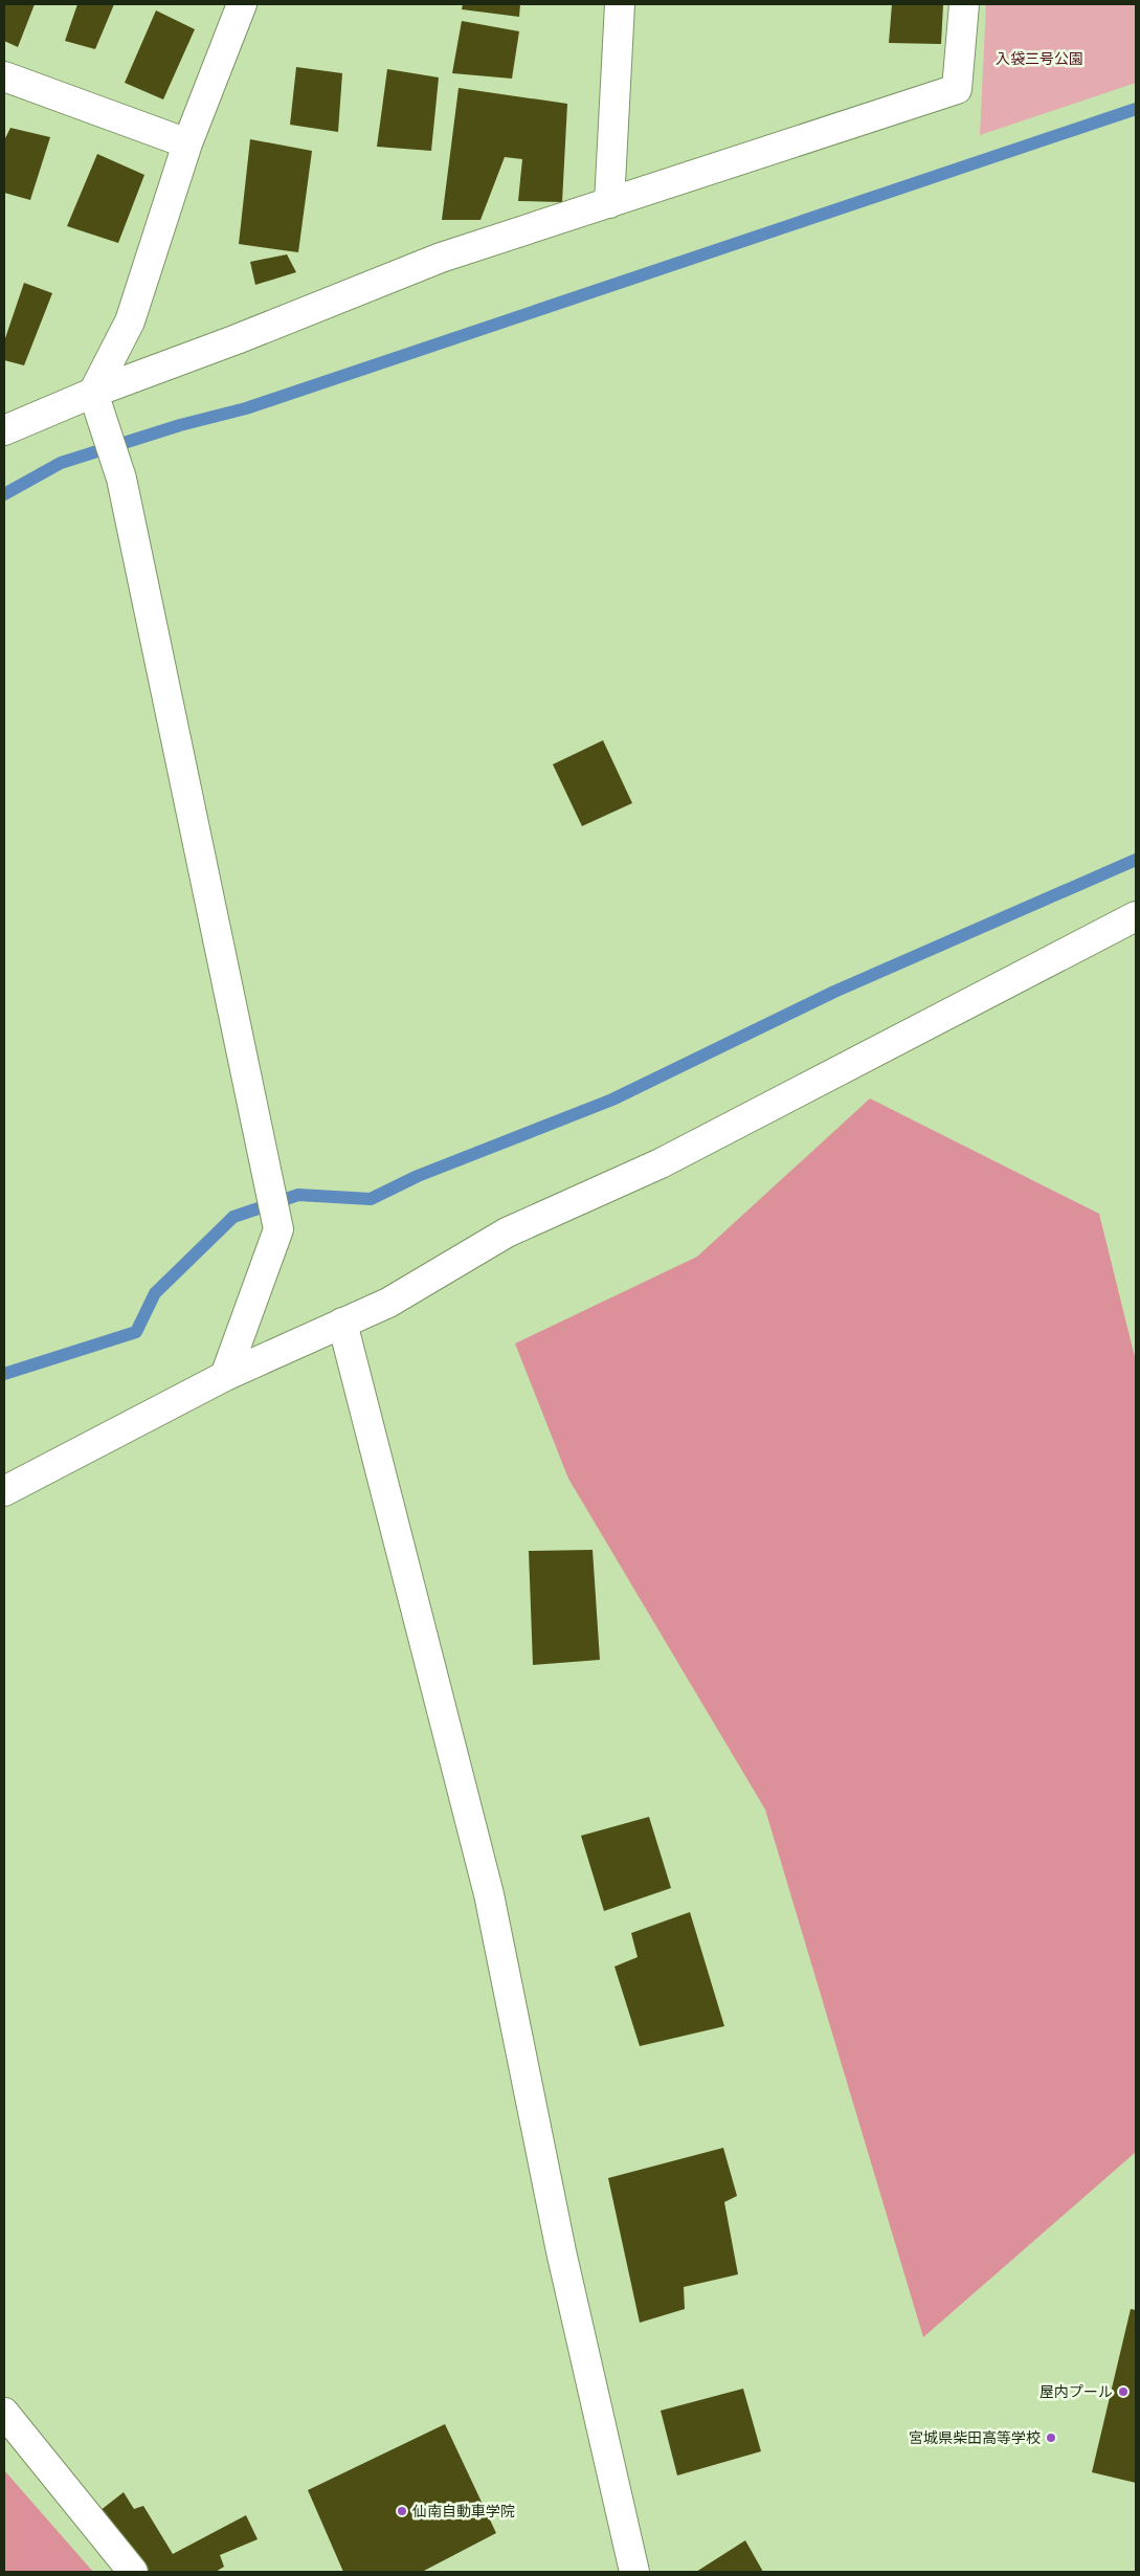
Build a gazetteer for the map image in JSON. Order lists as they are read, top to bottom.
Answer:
{
  "parks": ["入袋三号公園"],
  "places": ["屋内プール", "宮城県柴田高等学校", "仙南自動車学院"]
}
